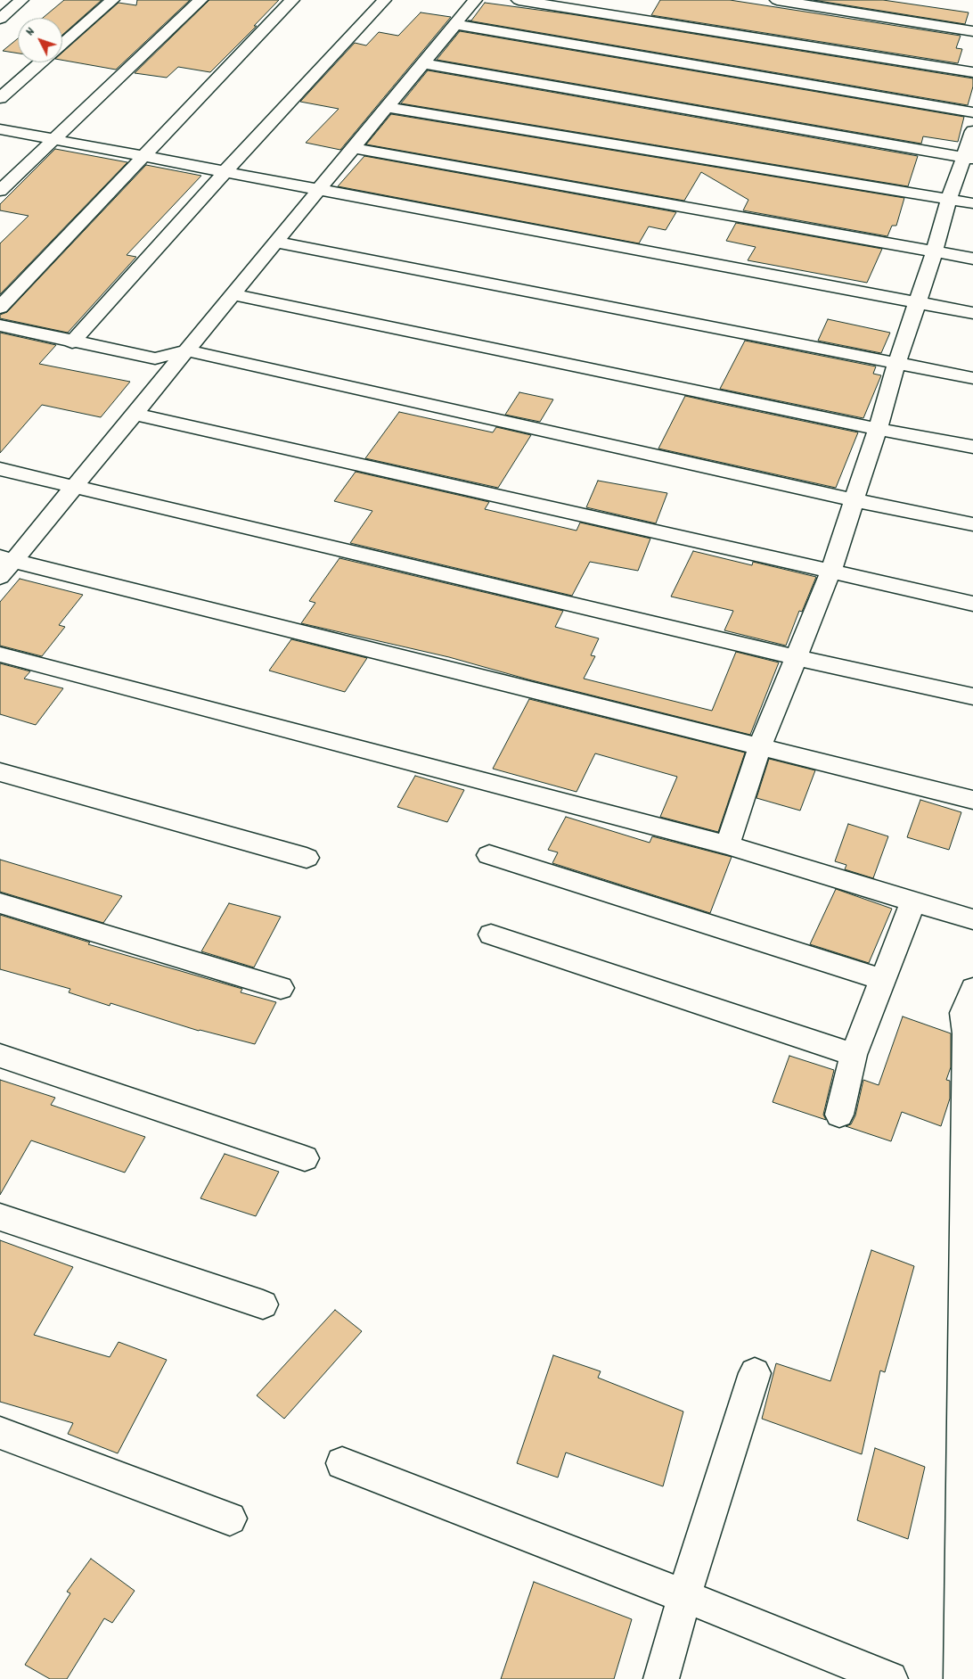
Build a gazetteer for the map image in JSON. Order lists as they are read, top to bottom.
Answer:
{
  "north": "top left"
}
